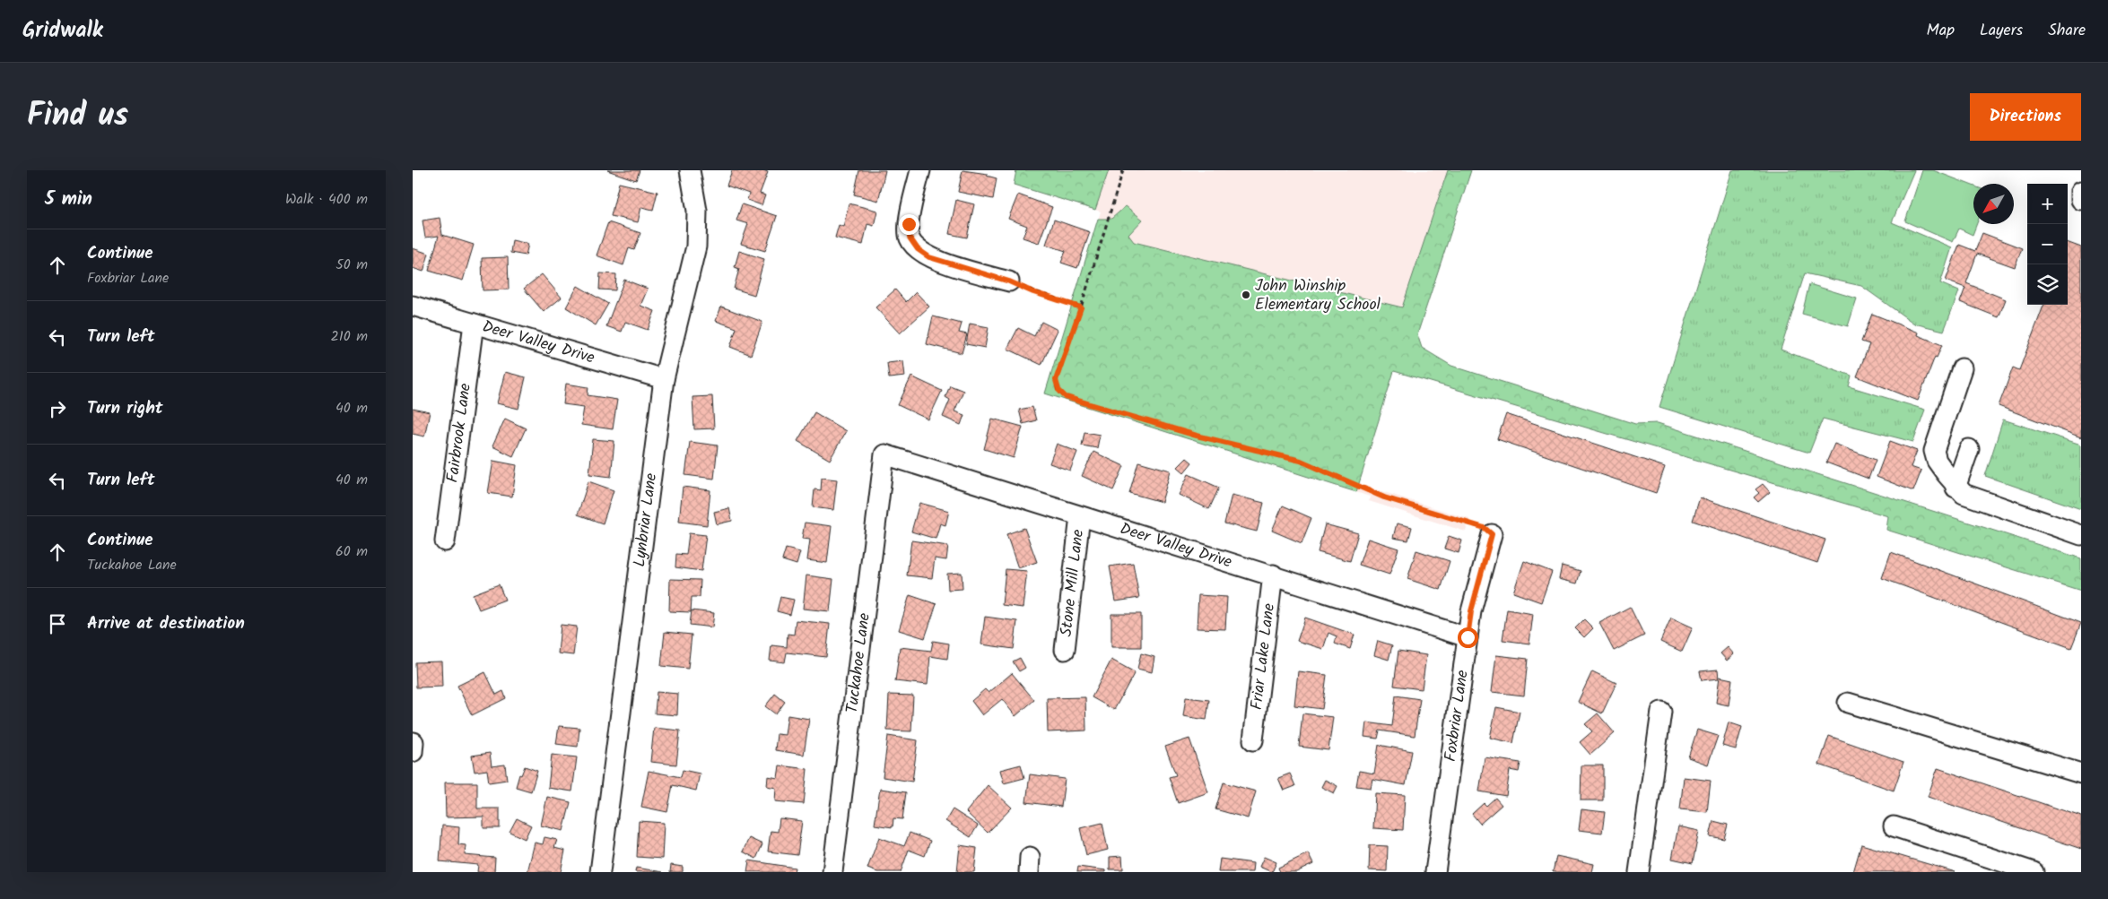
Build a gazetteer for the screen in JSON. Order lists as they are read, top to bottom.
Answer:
{
  "streets": {
    "street": [
      "Deer Valley Drive",
      "Fairbrook Lane",
      "Lynbriar Lane",
      "Stone Mill Lane",
      "Friar Lake Lane",
      "Tuckahoe Lane",
      "Foxbriar Lane"
    ]
  },
  "crossings": [
    ["Deer Valley Drive", "Fairbrook Lane"],
    ["Deer Valley Drive", "Lynbriar Lane"],
    ["Deer Valley Drive", "Stone Mill Lane"],
    ["Deer Valley Drive", "Friar Lake Lane"],
    ["Deer Valley Drive", "Tuckahoe Lane"],
    ["Deer Valley Drive", "Foxbriar Lane"]
  ],
  "places": ["John Winship Elementary School"],
  "north": "bottom left",
  "page": {
    "header": "Gridwalk",
    "nav": ["Map", "Layers", "Share"],
    "title": "Find us",
    "buttons": "Directions",
    "heading": ["5 min", "Walk · 400 m"],
    "map_buttons": ["+", "−"],
    "list": [
      ["Continue", "Foxbriar Lane", "50 m"],
      ["Turn left", "210 m"],
      ["Turn right", "40 m"],
      ["Turn left", "40 m"],
      ["Continue", "Tuckahoe Lane", "60 m"],
      "Arrive at destination"
    ]
  }
}
